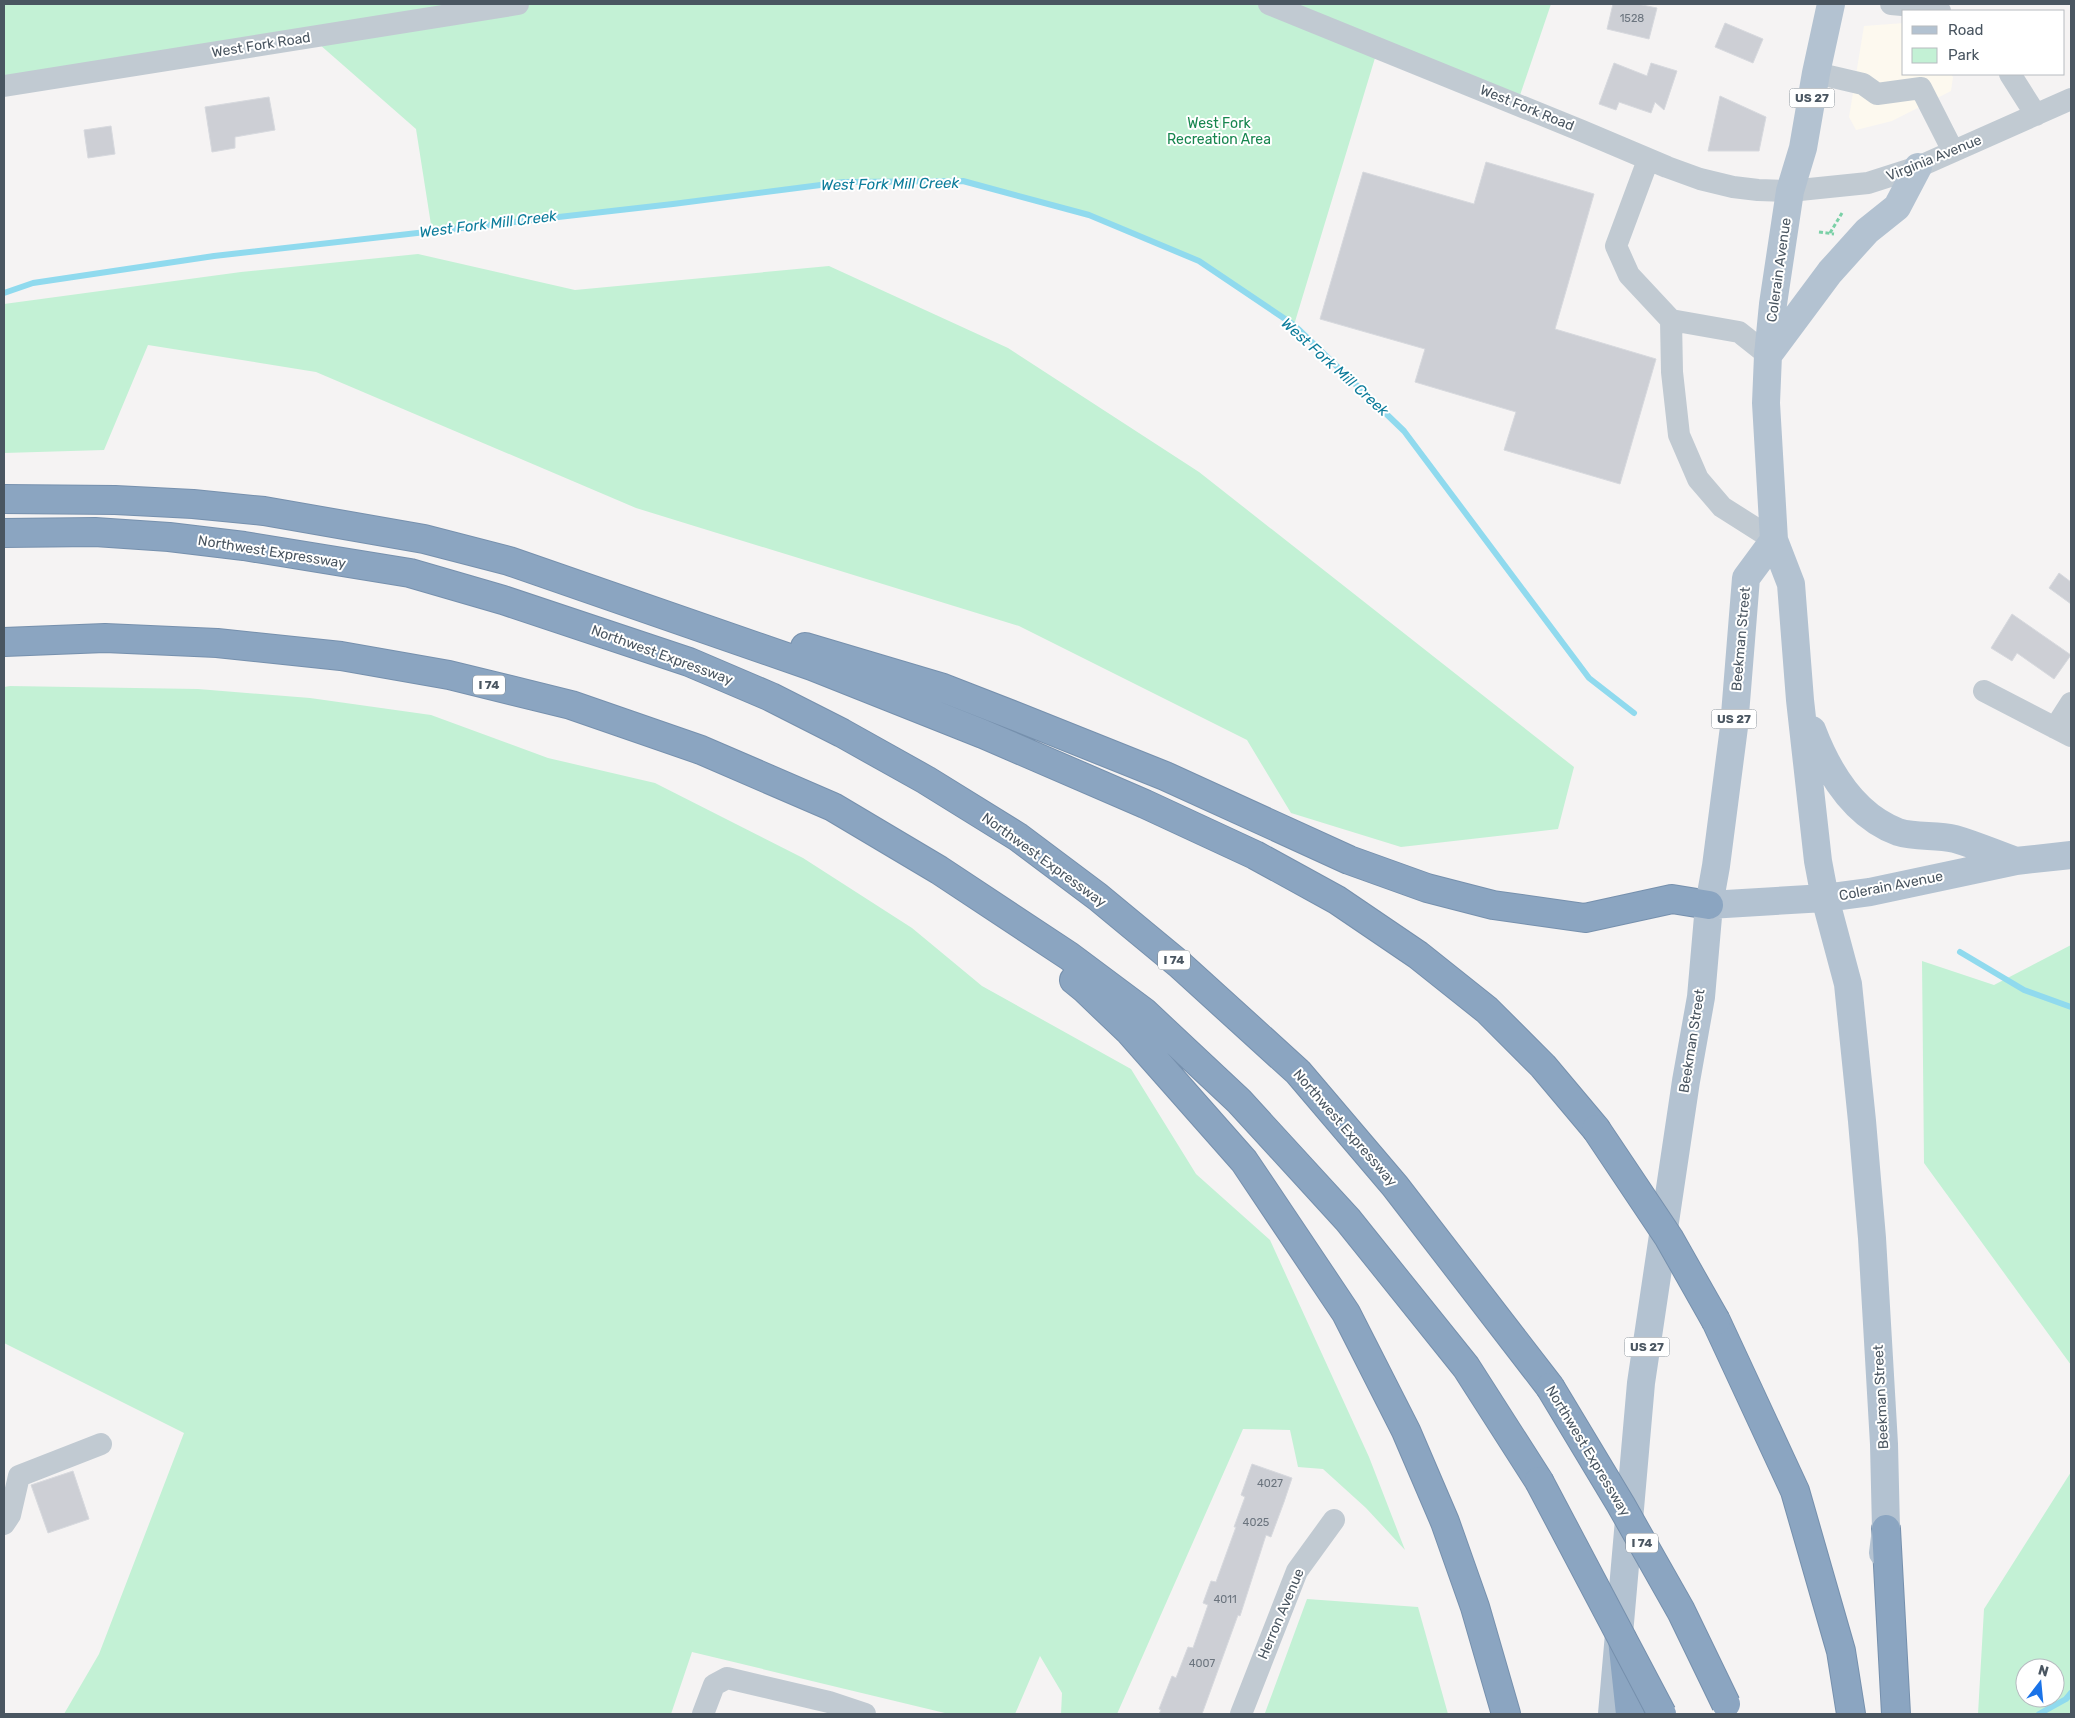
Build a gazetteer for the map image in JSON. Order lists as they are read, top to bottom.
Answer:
{
  "streets": {
    "highway": ["US 27", "Northwest Expressway", "I 74"],
    "main road": ["Colerain Avenue", "Beekman Street"],
    "street": ["West Fork Road", "Virginia Avenue", "Herron Avenue"]
  },
  "crossings": [
    ["West Fork Road", "Virginia Avenue"],
    ["West Fork Road", "Colerain Avenue"],
    ["US 27", "Beekman Street"],
    ["Virginia Avenue", "Colerain Avenue"],
    ["Colerain Avenue", "Beekman Street"]
  ],
  "water": ["West Fork Mill Creek"],
  "parks": ["West Fork Recreation Area"],
  "house_numbers": [
    "1528",
    "4027",
    "4025",
    "4011",
    "4007"
  ],
  "legend": ["Road", "Park"],
  "north": "top"
}
